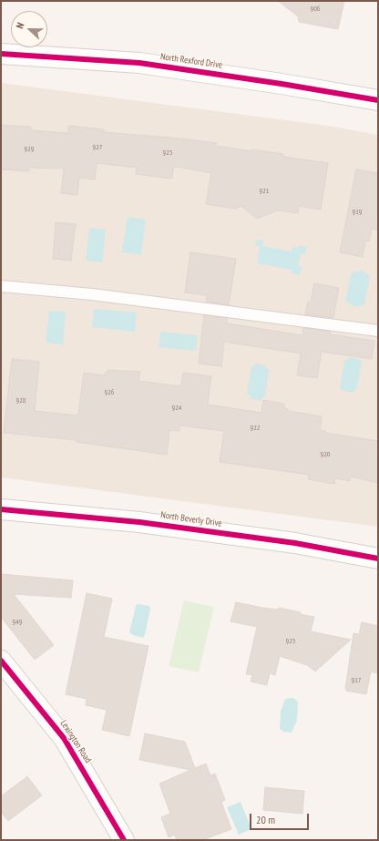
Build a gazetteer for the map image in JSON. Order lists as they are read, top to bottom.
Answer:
{
  "streets": {
    "street": ["North Rexford Drive", "North Beverly Drive", "Lexington Road"]
  },
  "house_numbers": [
    "906",
    "927",
    "929",
    "925",
    "921",
    "919",
    "926",
    "928",
    "924",
    "922",
    "920",
    "949",
    "925",
    "917"
  ],
  "scale_bar": "20 m",
  "north": "left"
}
